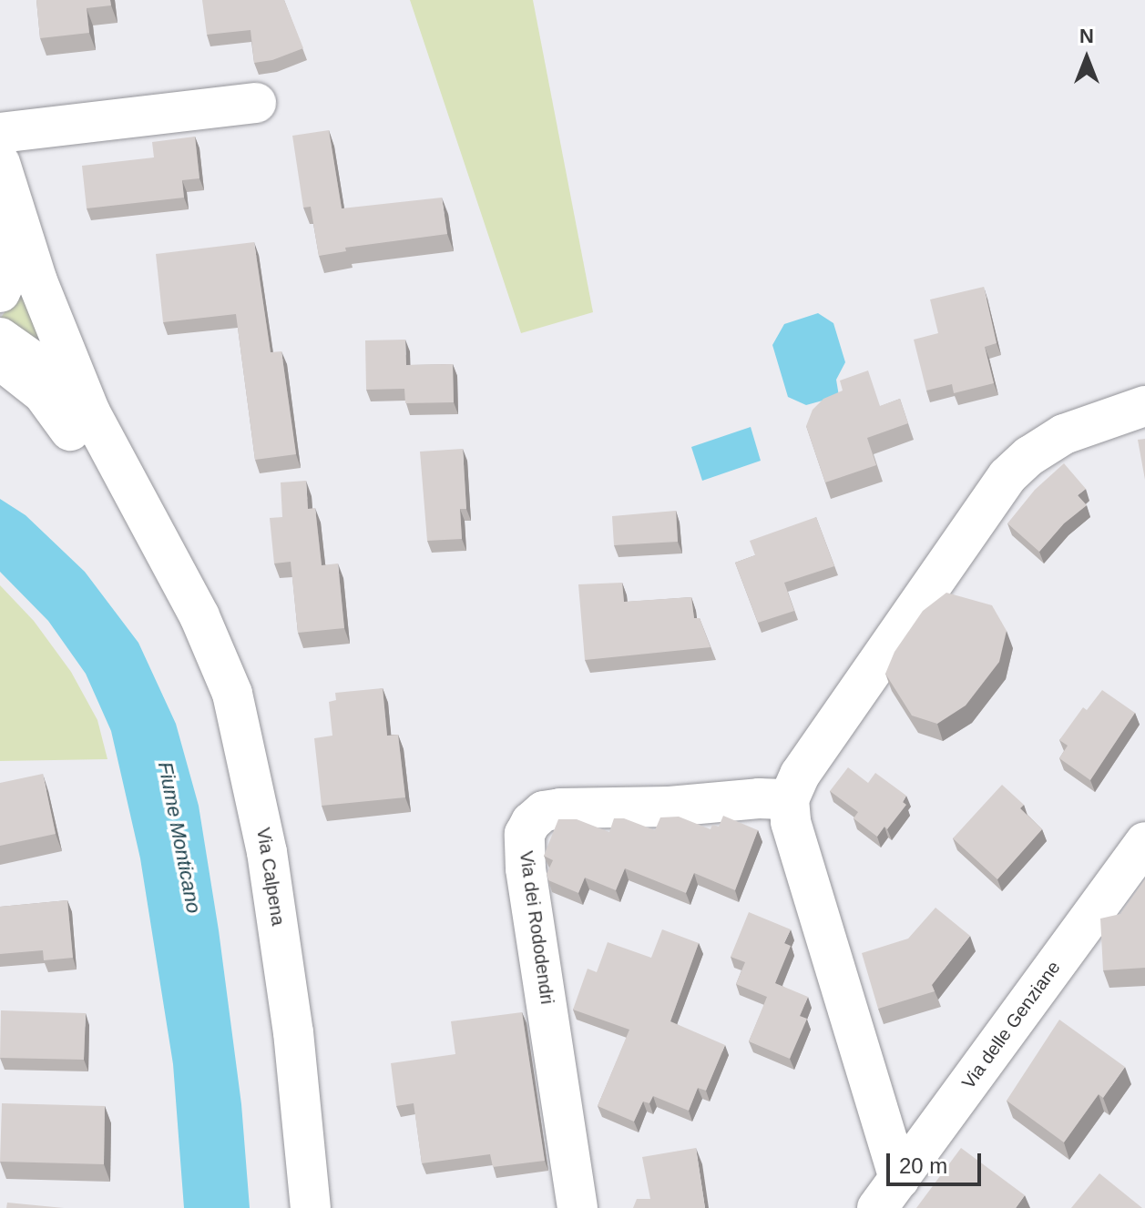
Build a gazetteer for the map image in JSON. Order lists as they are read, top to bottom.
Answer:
{
  "streets": {
    "street": ["Via Calpena", "Via dei Rododendri", "Via delle Genziane"]
  },
  "water": ["Fiume Monticano"],
  "scale_bar": "20 m",
  "north": "top"
}
